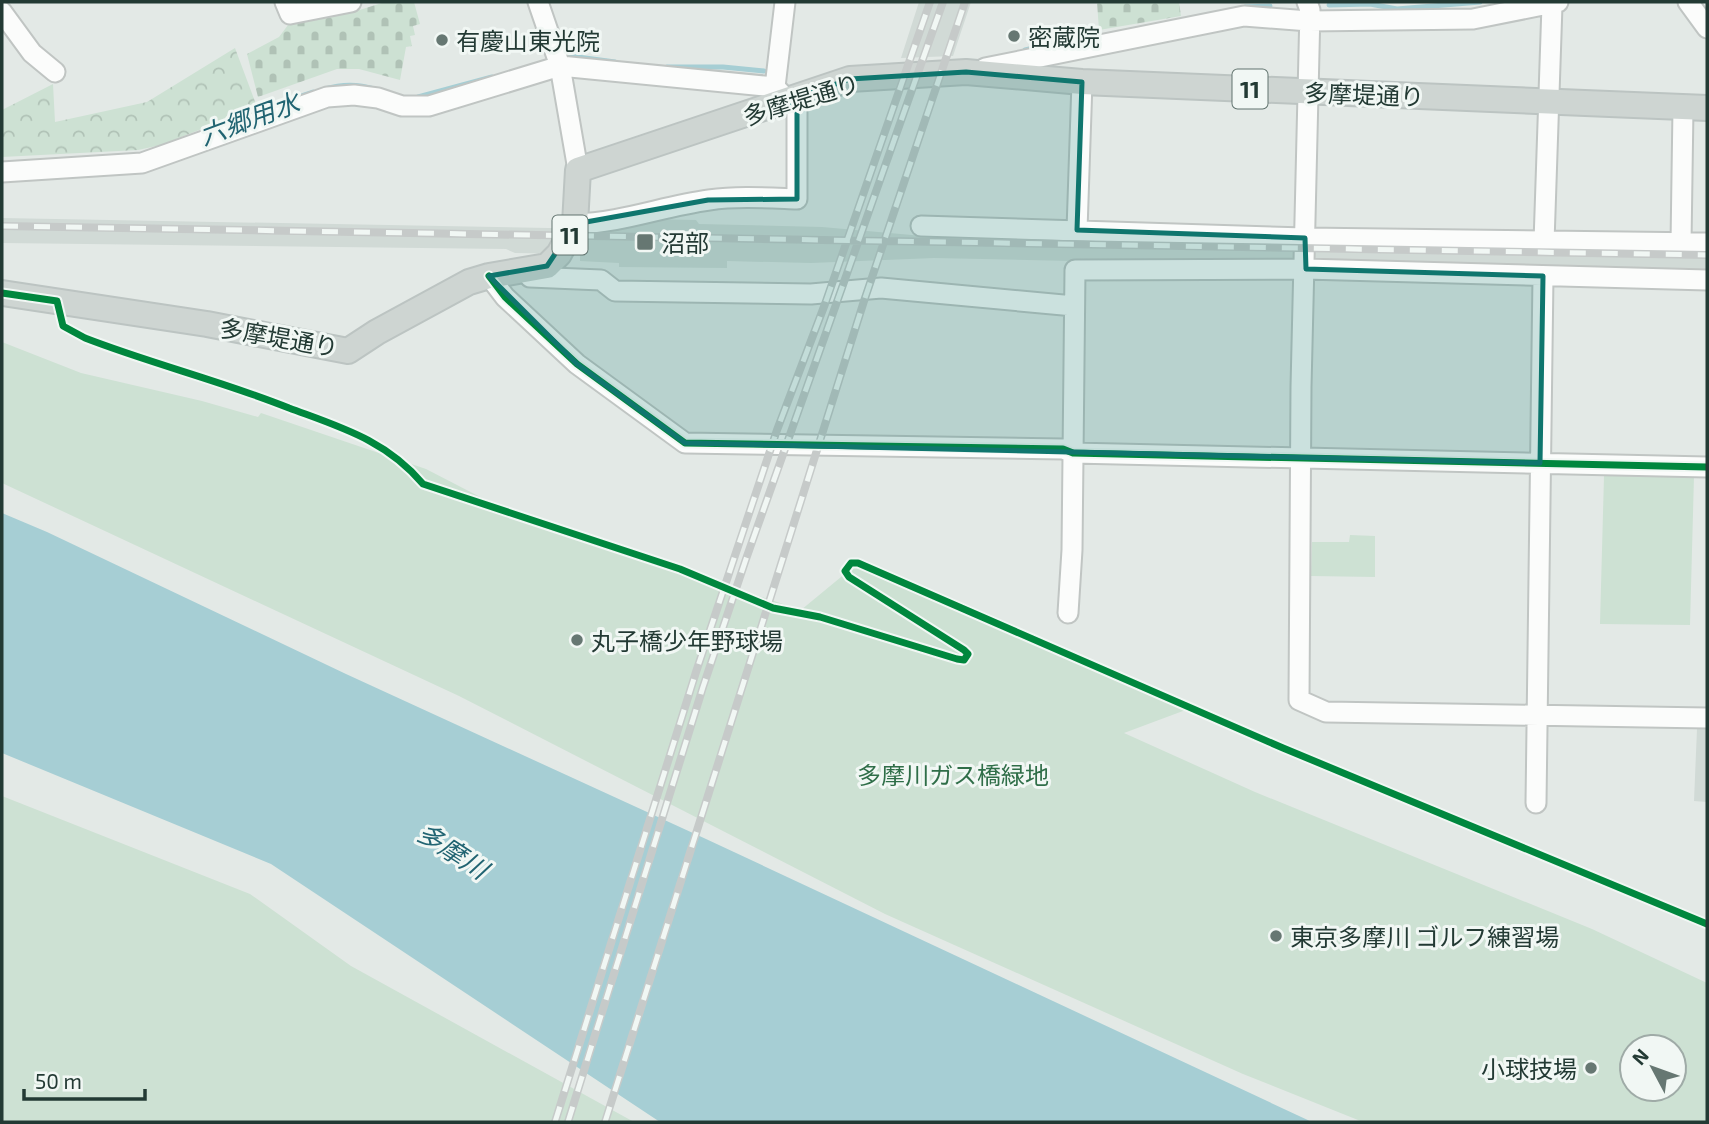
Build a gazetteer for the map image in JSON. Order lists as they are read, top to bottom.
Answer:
{
  "streets": {
    "main road": ["11", "多摩堤通り"]
  },
  "water": ["六郷用水", "多摩川"],
  "parks": ["多摩川ガス橋緑地"],
  "places": {
    "other": [
      "密蔵院",
      "有慶山東光院",
      "丸子橋少年野球場",
      "東京多摩川 ゴルフ練習場",
      "小球技場"
    ],
    "transit": ["沼部"]
  },
  "scale_bar": "50 m",
  "north": "top left"
}
